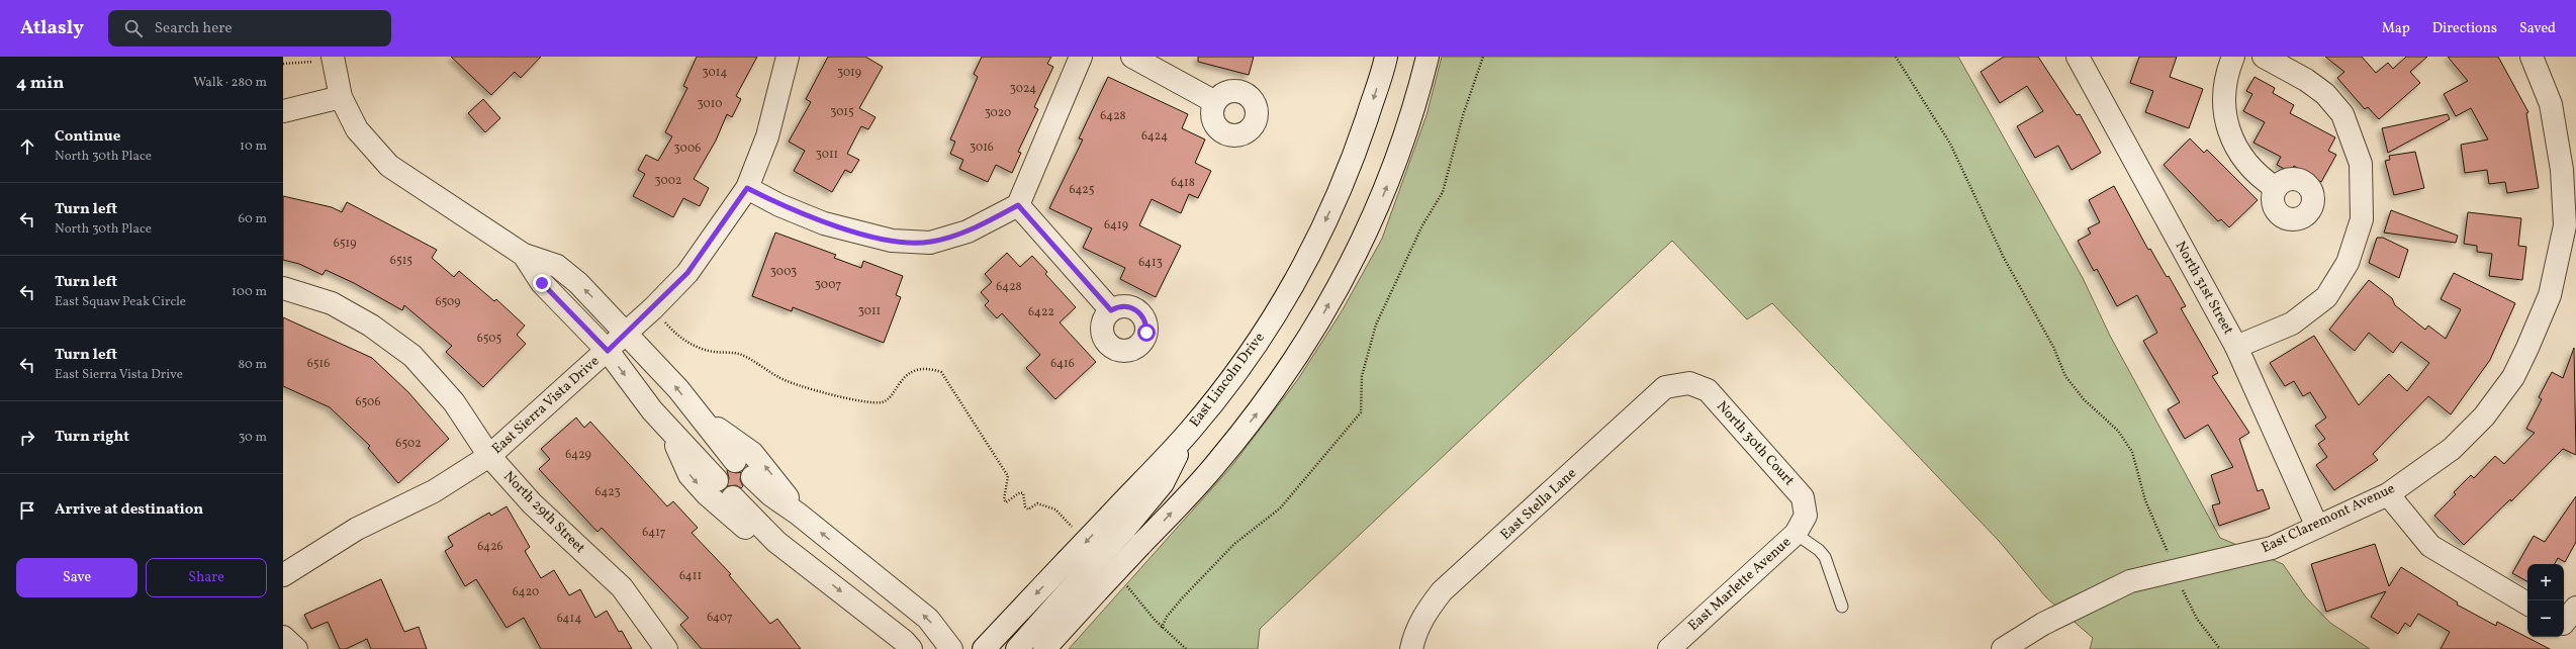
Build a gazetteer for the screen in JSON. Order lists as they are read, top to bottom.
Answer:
{
  "streets": {
    "street": [
      "North 31st Street",
      "East Lincoln Drive",
      "East Sierra Vista Drive",
      "North 30th Court",
      "East Stella Lane",
      "North 29th Street",
      "East Claremont Avenue",
      "East Marlette Avenue"
    ]
  },
  "crossings": [
    ["North 31st Street", "East Claremont Avenue"],
    ["East Sierra Vista Drive", "North 29th Street"],
    ["North 30th Court", "East Stella Lane"],
    ["North 30th Court", "East Marlette Avenue"]
  ],
  "house_numbers": [
    "3014",
    "3019",
    "3024",
    "3010",
    "3015",
    "3020",
    "6428",
    "6424",
    "3016",
    "3006",
    "3011",
    "3002",
    "6418",
    "6425",
    "6419",
    "6519",
    "6515",
    "6413",
    "3003",
    "3007",
    "6428",
    "6509",
    "3011",
    "6422",
    "6505",
    "6516",
    "6416",
    "6506",
    "6502",
    "6429",
    "6423",
    "6417",
    "6426",
    "6411",
    "6420",
    "6407",
    "6414"
  ],
  "page": {
    "header": "Atlasly",
    "search": "Search here",
    "nav": ["Map", "Directions", "Saved"],
    "heading": ["4 min", "Walk · 280 m"],
    "list": [
      ["Continue", "North 30th Place", "10 m"],
      ["Turn left", "North 30th Place", "60 m"],
      ["Turn left", "East Squaw Peak Circle", "100 m"],
      ["Turn left", "East Sierra Vista Drive", "80 m"],
      ["Turn right", "30 m"],
      "Arrive at destination"
    ],
    "buttons": ["Save", "Share"],
    "map_buttons": ["+", "−"]
  }
}
